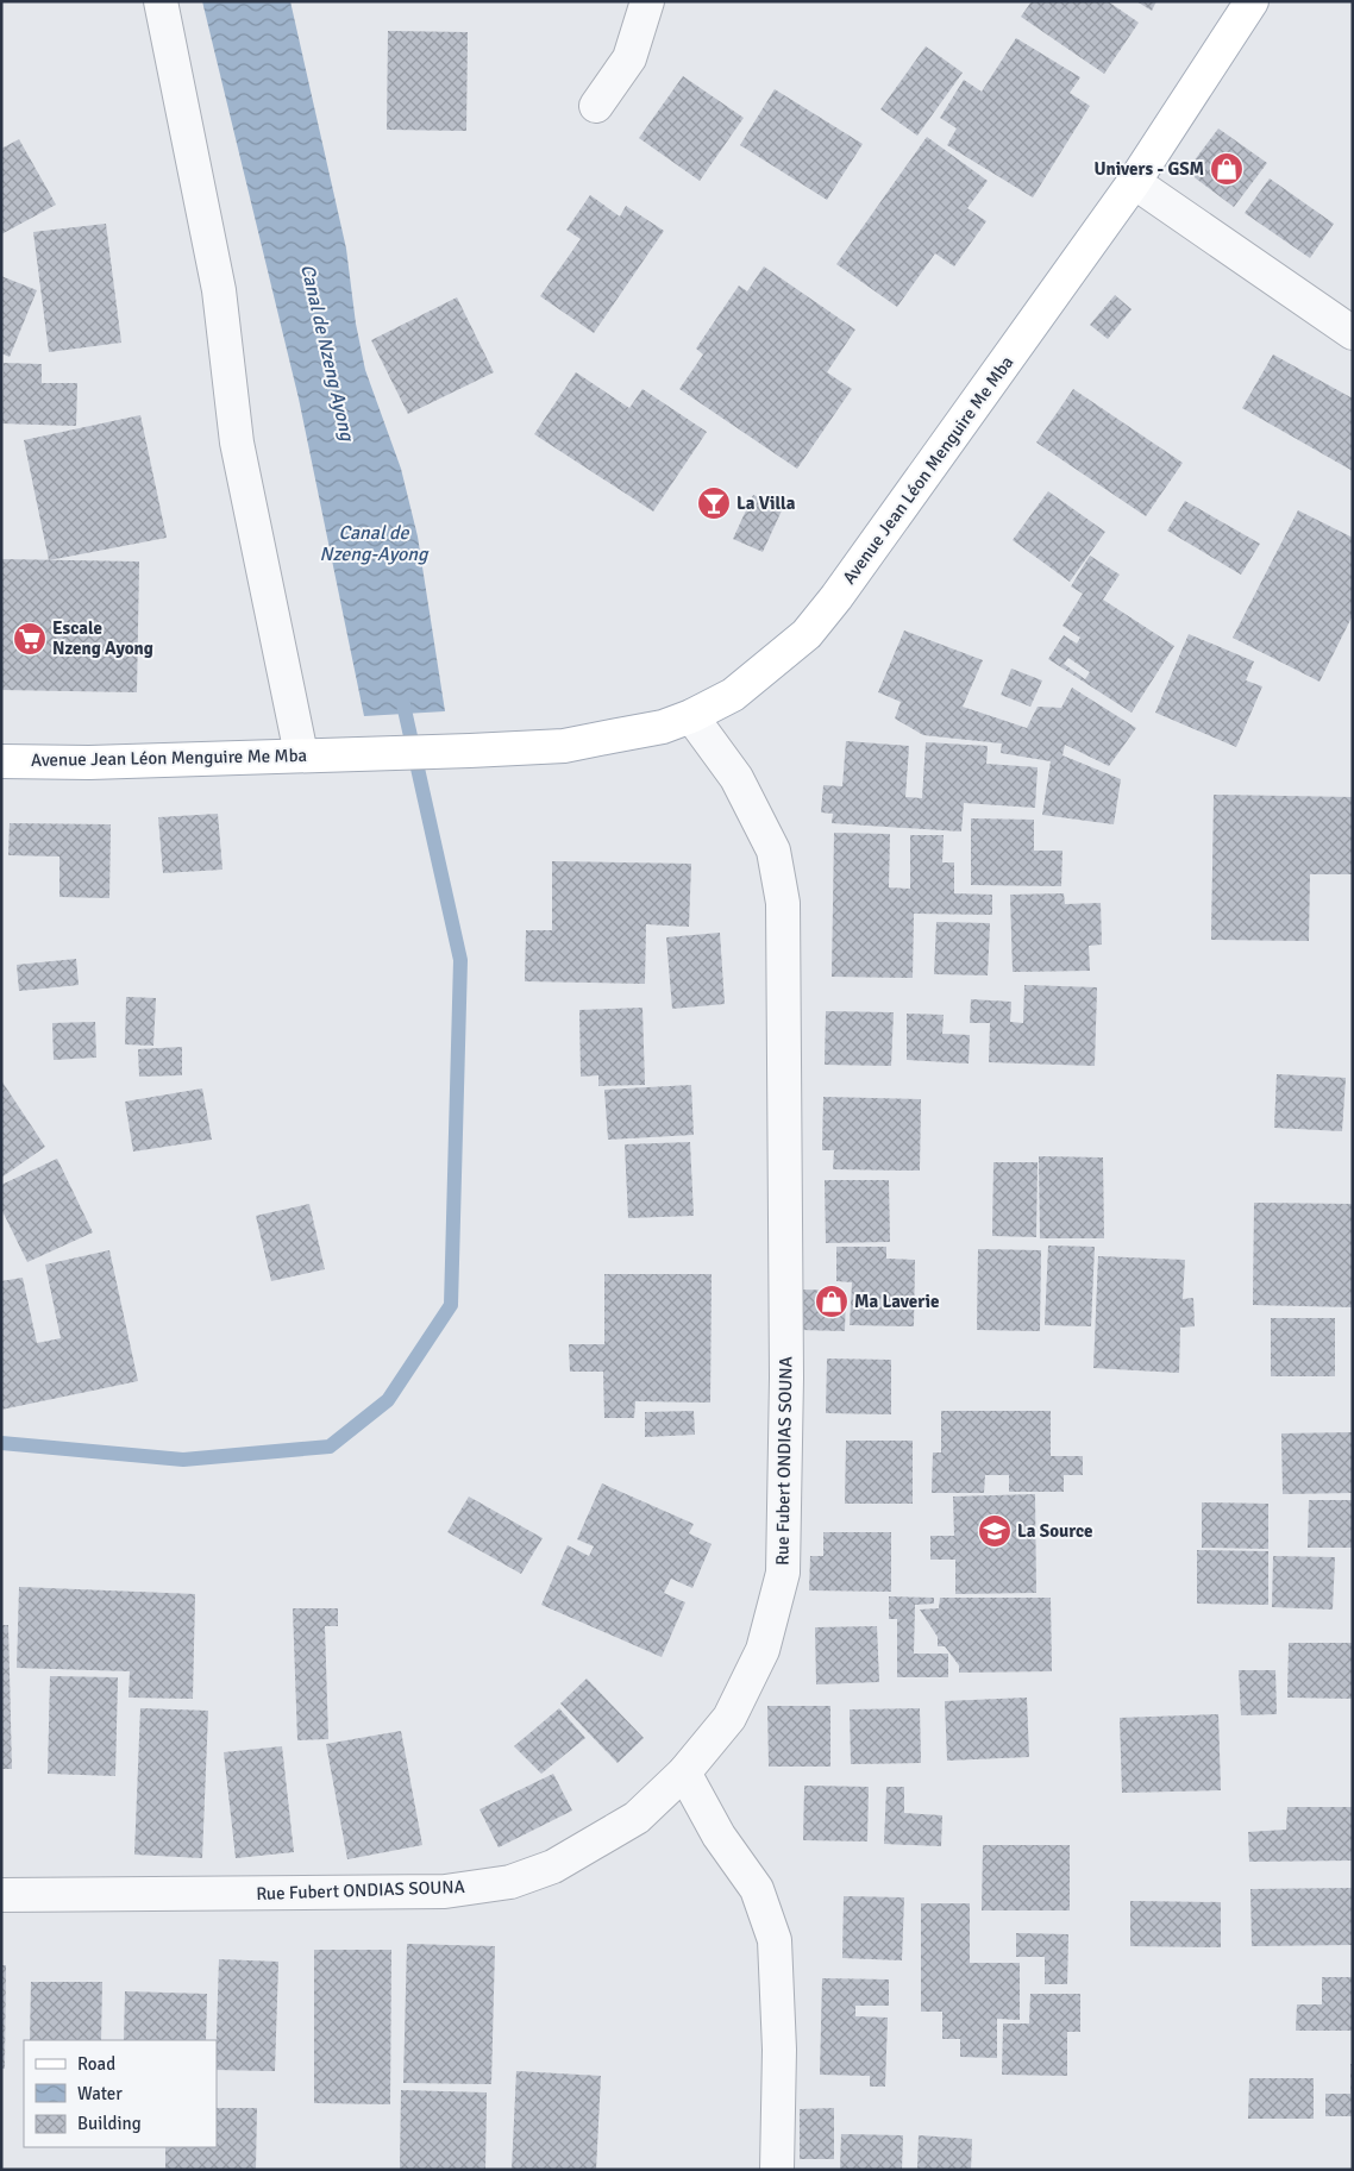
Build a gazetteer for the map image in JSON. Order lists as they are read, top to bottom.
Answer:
{
  "streets": {
    "main road": ["Avenue Jean Léon Menguire Me Mba"],
    "street": ["Rue Fubert ONDIAS SOUNA"]
  },
  "crossings": [
    ["Avenue Jean Léon Menguire Me Mba", "Rue Fubert ONDIAS SOUNA"]
  ],
  "water": ["Canal de Nzeng Ayong", "Canal de Nzeng-Ayong"],
  "places": {
    "shop": ["Univers - GSM", "Ma Laverie"],
    "bar": ["La Villa"],
    "supermarket": ["Escale Nzeng Ayong"],
    "school or university": ["La Source"]
  },
  "legend": ["Road", "Water", "Building"]
}
